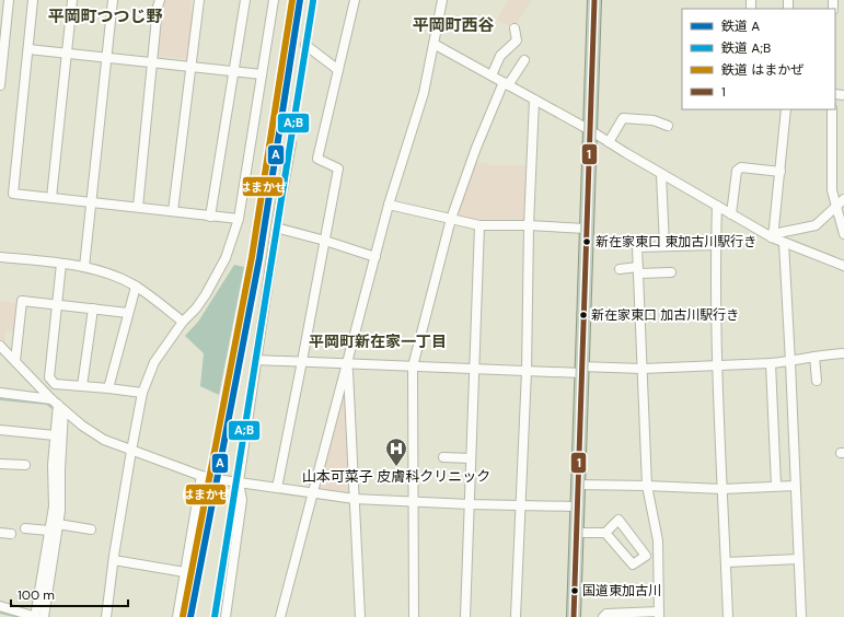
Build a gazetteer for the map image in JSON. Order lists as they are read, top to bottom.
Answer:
{
  "districts": ["平岡町つつじ野", "平岡町西谷", "平岡町新在家一丁目"],
  "places": {
    "other": ["新在家東口 東加古川駅行き", "新在家東口 加古川駅行き", "国道東加古川"],
    "hospital": ["山本可菜子 皮膚科クリニック"]
  },
  "lines": [
    "rail line A",
    "rail line はまかぜ",
    "transit line 1",
    "rail line A;B"
  ],
  "legend": [
    "鉄道 A",
    "鉄道 A;B",
    "鉄道 はまかぜ",
    "1"
  ],
  "scale_bar": "100 m"
}
